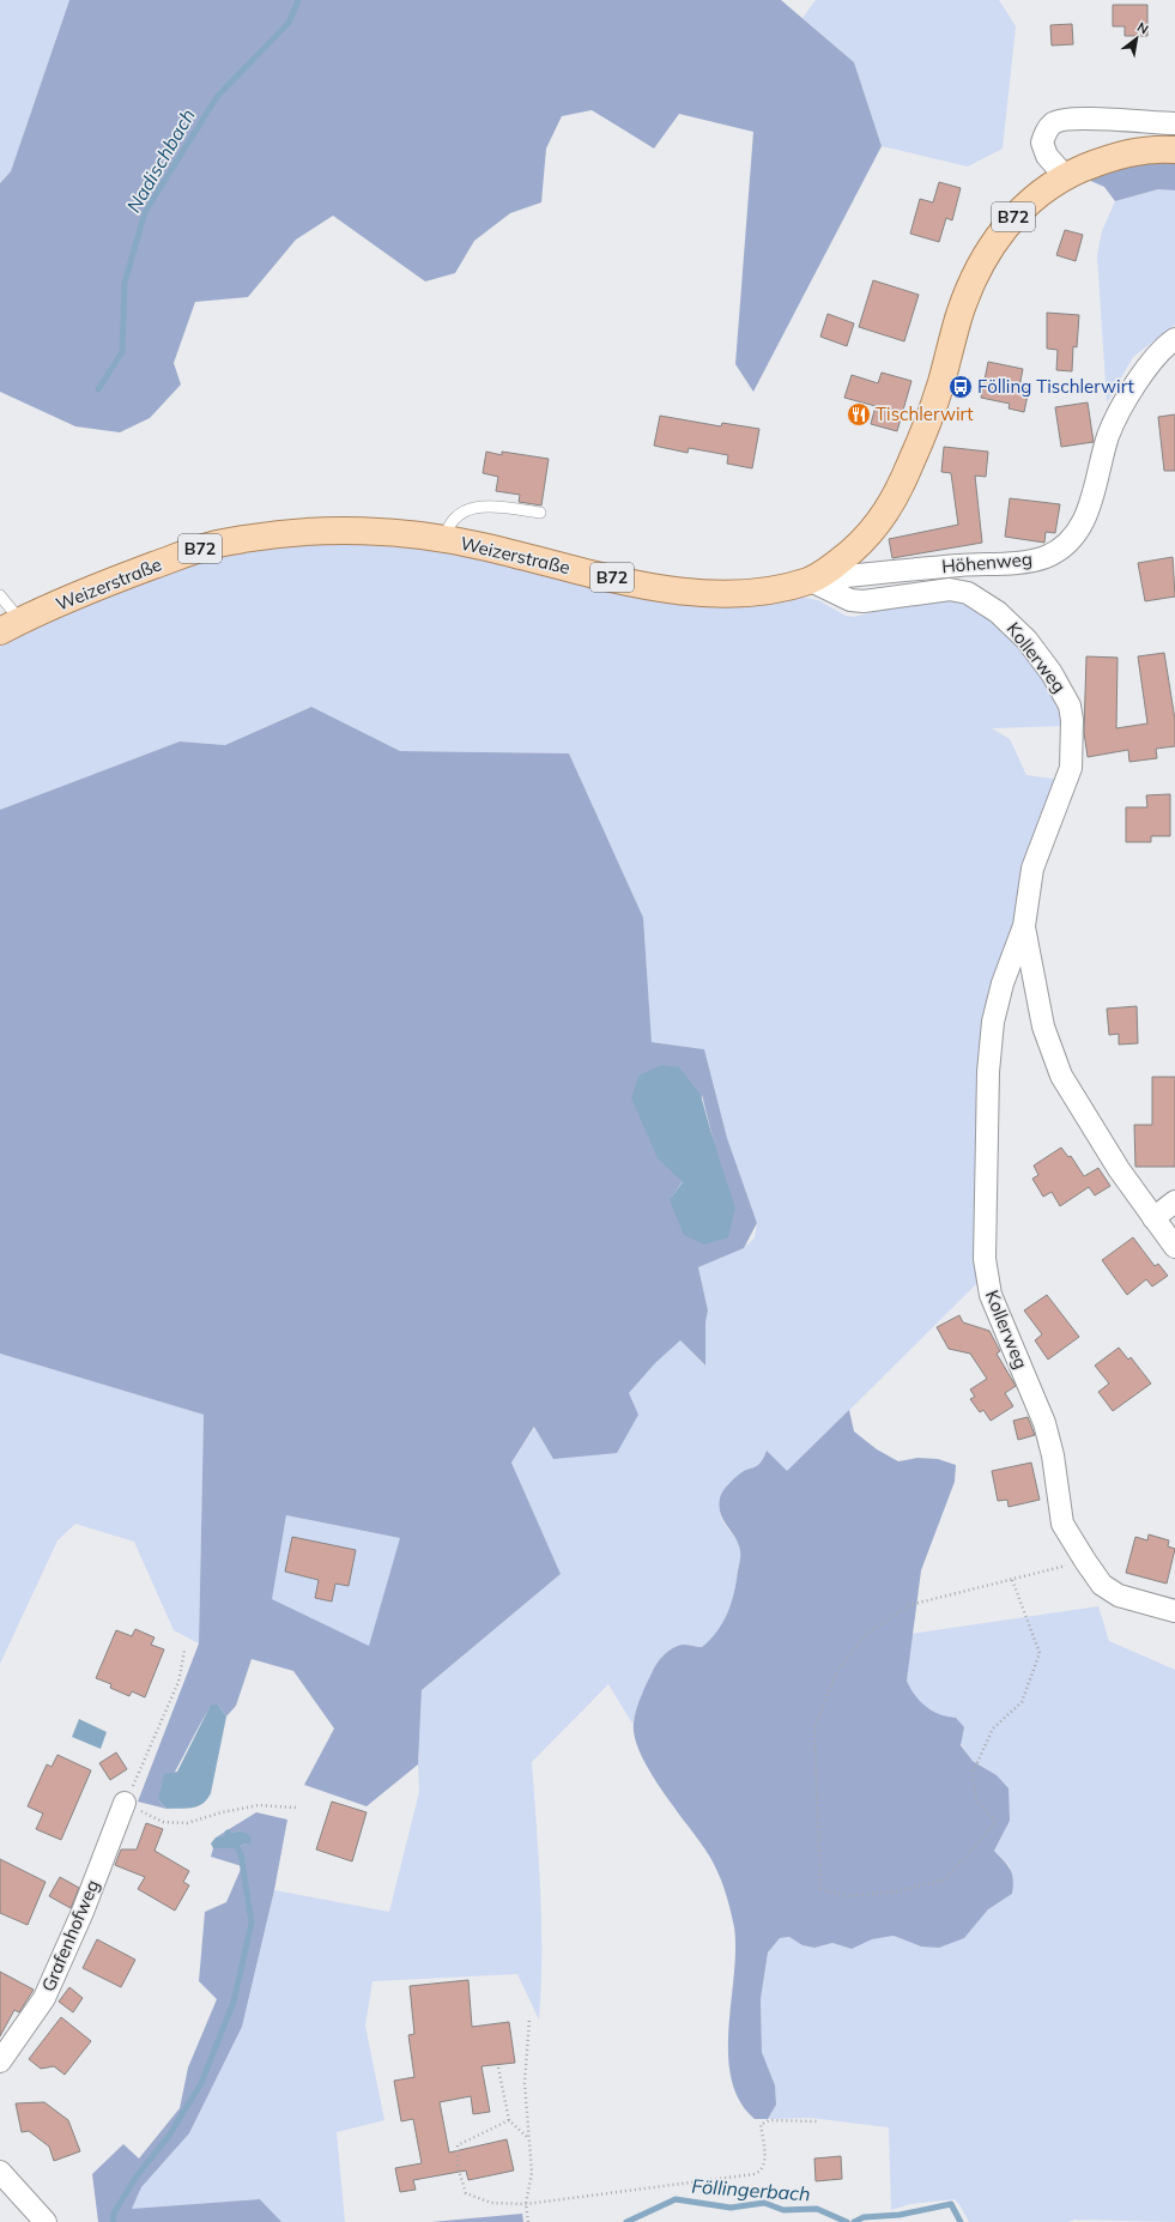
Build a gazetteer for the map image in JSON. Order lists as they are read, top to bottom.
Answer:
{
  "streets": {
    "main road": ["B72", "Weizerstraße"],
    "street": ["Höhenweg", "Kollerweg", "Grafenhofweg"]
  },
  "crossings": [
    ["Weizerstraße", "Höhenweg"],
    ["Weizerstraße", "Kollerweg"],
    ["Höhenweg", "Kollerweg"]
  ],
  "water": ["Nadischbach", "Föllingerbach"],
  "places": {
    "bus stop": ["Fölling Tischlerwirt"],
    "restaurant": ["Tischlerwirt"]
  },
  "north": "top right"
}
